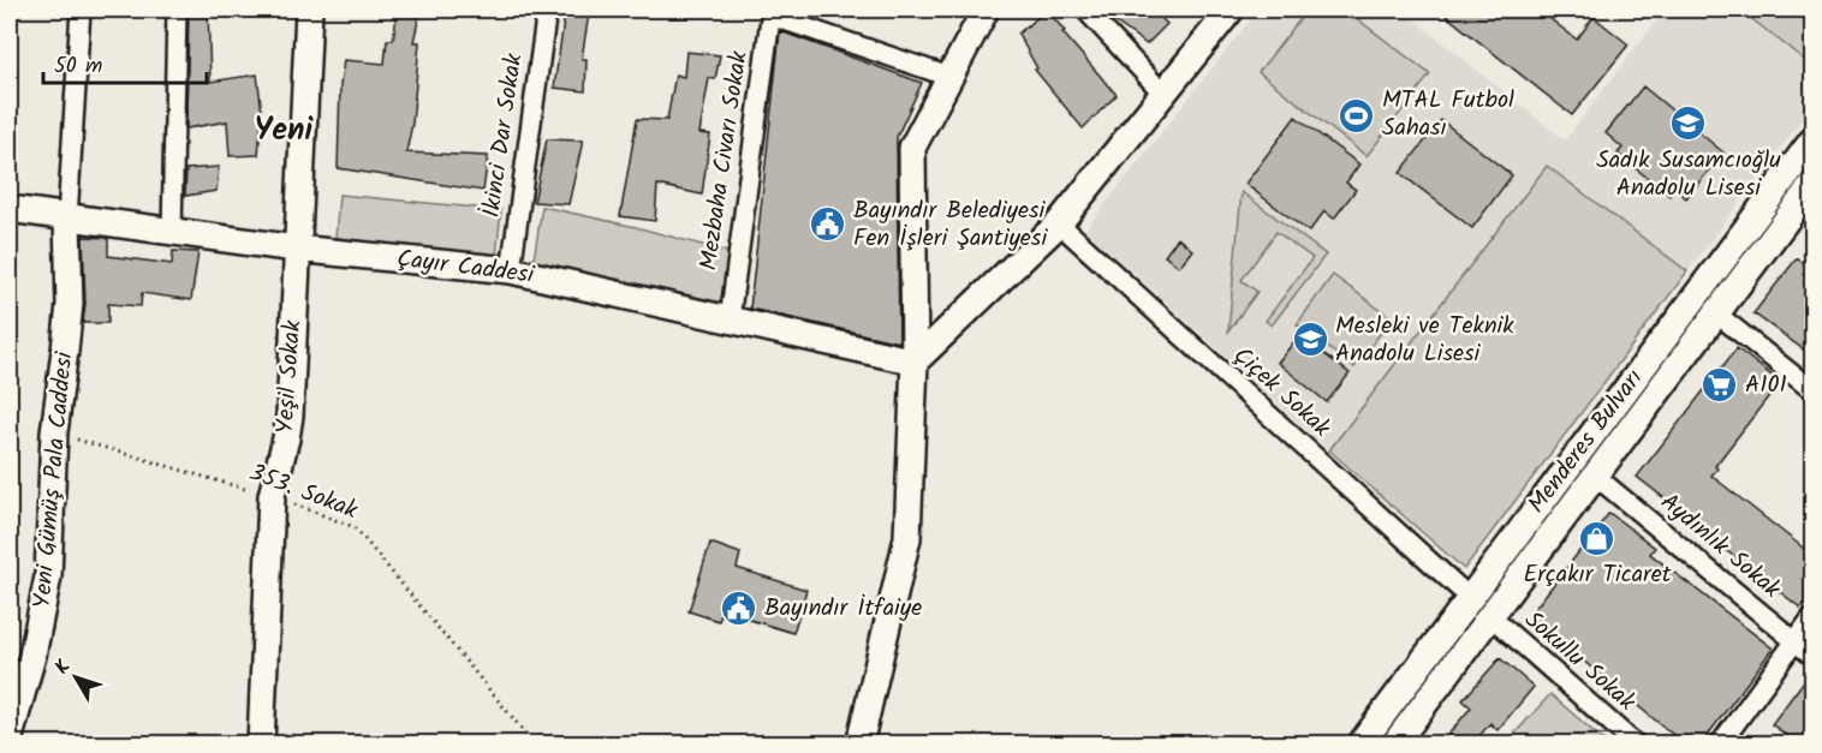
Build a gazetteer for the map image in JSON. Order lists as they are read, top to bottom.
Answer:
{
  "streets": {
    "street": [
      "İkinci Dar Sokak",
      "Mezbaha Civarı Sokak",
      "Çayır Caddesi",
      "Yeşil Sokak",
      "Çiçek Sokak",
      "Menderes Bulvarı",
      "Yeni Gümüş Pala Caddesi",
      "Aydınlık Sokak",
      "Sokullu Sokak"
    ],
    "path": ["353. Sokak"]
  },
  "crossings": [
    ["İkinci Dar Sokak", "Çayır Caddesi"],
    ["Mezbaha Civarı Sokak", "Çayır Caddesi"],
    ["Çayır Caddesi", "Yeşil Sokak"],
    ["Çayır Caddesi", "Yeni Gümüş Pala Caddesi"],
    ["Yeşil Sokak", "353. Sokak"],
    ["Çiçek Sokak", "Menderes Bulvarı"],
    ["Menderes Bulvarı", "Aydınlık Sokak"],
    ["Menderes Bulvarı", "Sokullu Sokak"],
    ["Yeni Gümüş Pala Caddesi", "353. Sokak"]
  ],
  "districts": ["Yeni"],
  "places": {
    "sports": ["MTAL Futbol Sahası"],
    "school or university": ["Sadık Susamcıoğlu Anadolu Lisesi", "Mesleki ve Teknik Anadolu Lisesi"],
    "public building": ["Bayındır Belediyesi Fen İşleri Şantiyesi", "Bayındır İtfaiye"],
    "supermarket": ["A101"],
    "shop": ["Erçakır Ticaret"]
  },
  "scale_bar": "50 m",
  "north": "top left"
}
